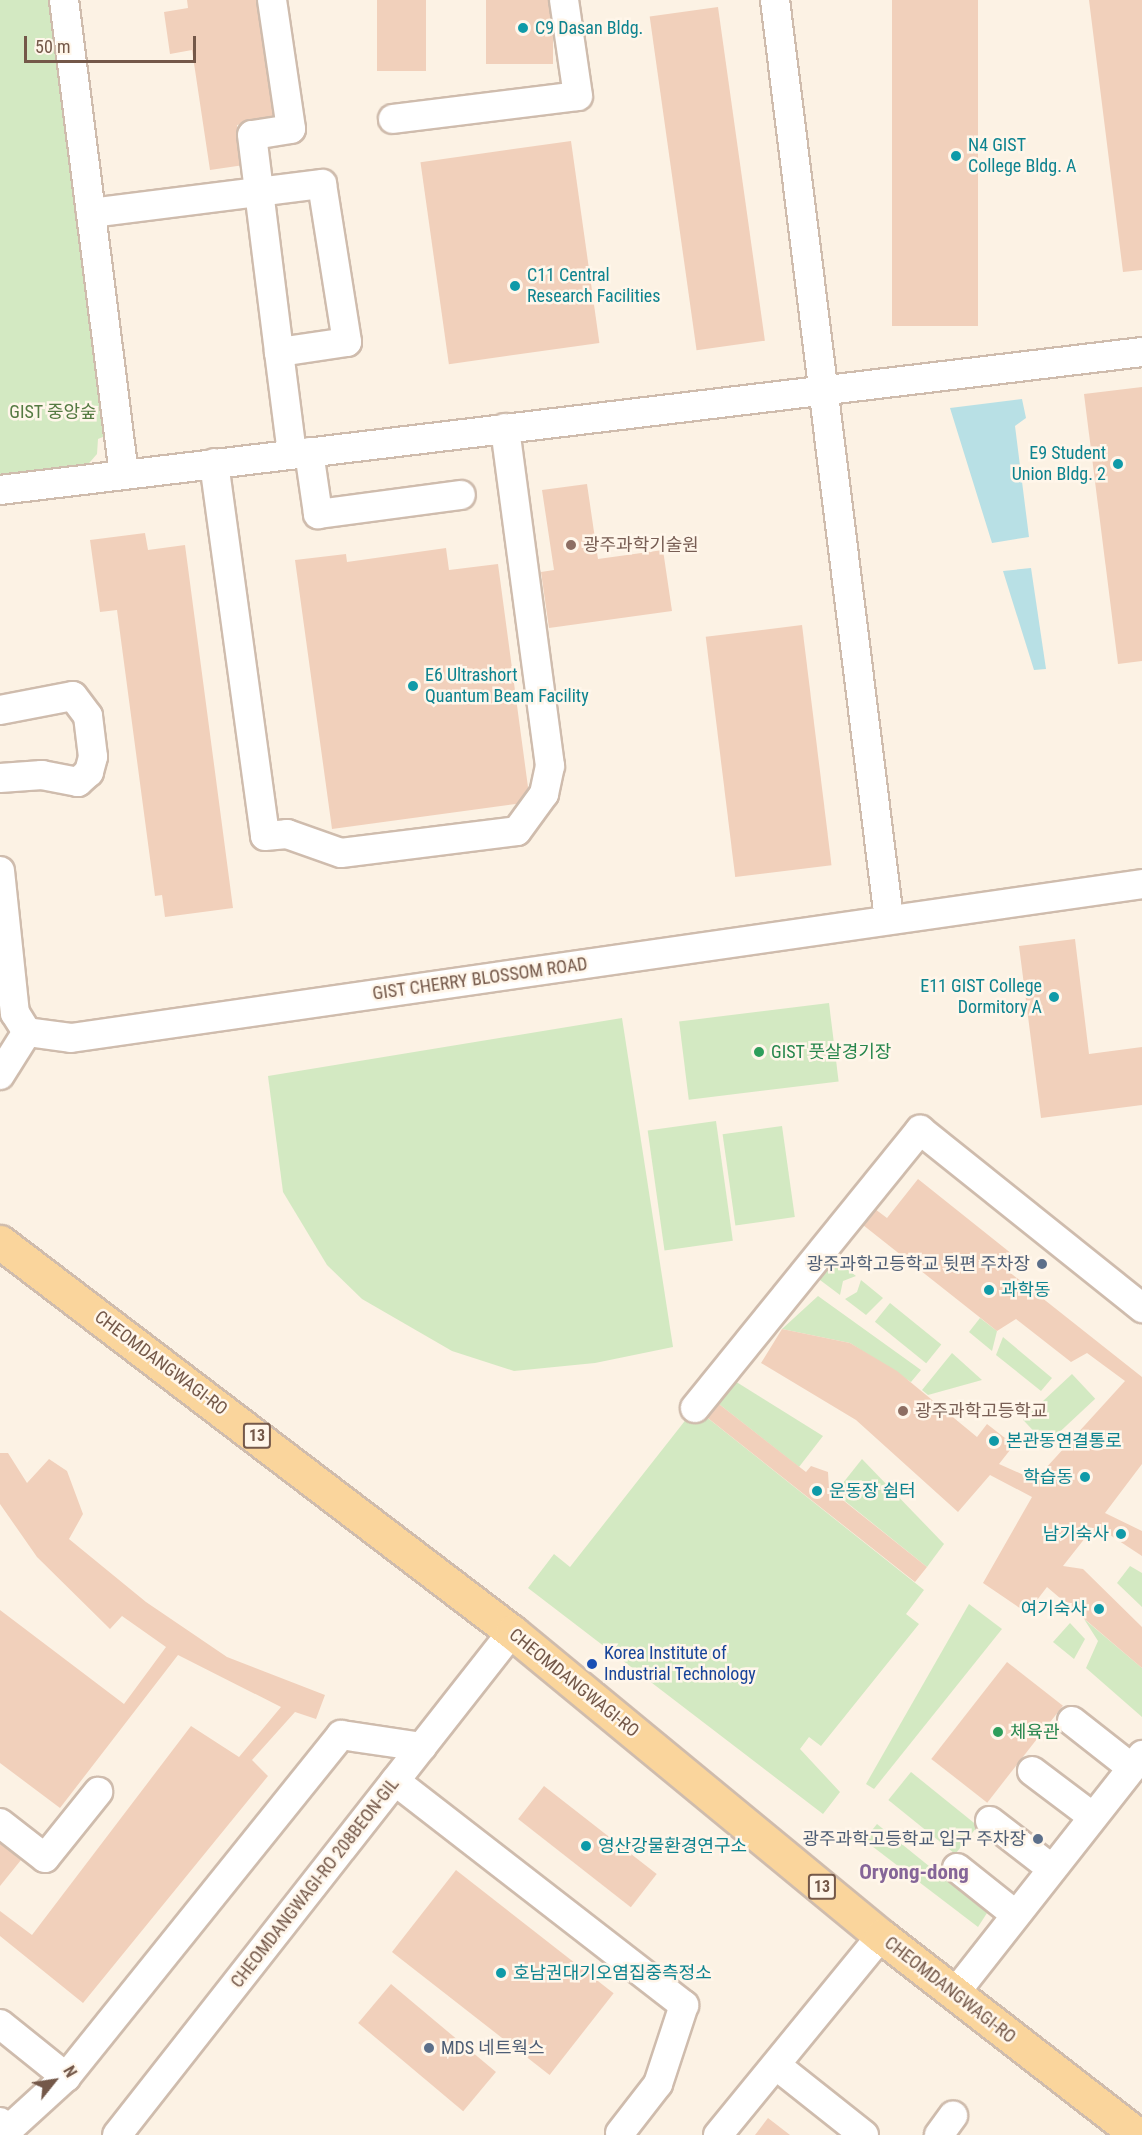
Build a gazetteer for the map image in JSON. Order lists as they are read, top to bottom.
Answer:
{
  "streets": {
    "main road": ["CHEOMDANGWAGI-RO", "13"],
    "street": ["GIST CHERRY BLOSSOM ROAD", "CHEOMDANGWAGI-RO 208BEON-GIL"]
  },
  "crossings": [
    ["CHEOMDANGWAGI-RO", "CHEOMDANGWAGI-RO 208BEON-GIL"]
  ],
  "districts": ["Oryong-dong"],
  "parks": ["GIST 중앙숲"],
  "places": [
    "C9 Dasan Bldg.",
    "N4 GIST College Bldg. A",
    "C11 Central Research Facilities",
    "E9 Student Union Bldg. 2",
    "광주과학기술원",
    "E6 Ultrashort Quantum Beam Facility",
    "E11 GIST College Dormitory A",
    "GIST 풋살경기장",
    "광주과학고등학교 뒷편 주차장",
    "과학동",
    "광주과학고등학교",
    "본관동연결통로",
    "학습동",
    "운동장 쉼터",
    "남기숙사",
    "여기숙사",
    "Korea Institute of Industrial Technology",
    "체육관",
    "광주과학고등학교 입구 주차장",
    "영산강물환경연구소",
    "호남권대기오염집중측정소",
    "MDS 네트웍스"
  ],
  "scale_bar": "50 m",
  "north": "top right"
}
